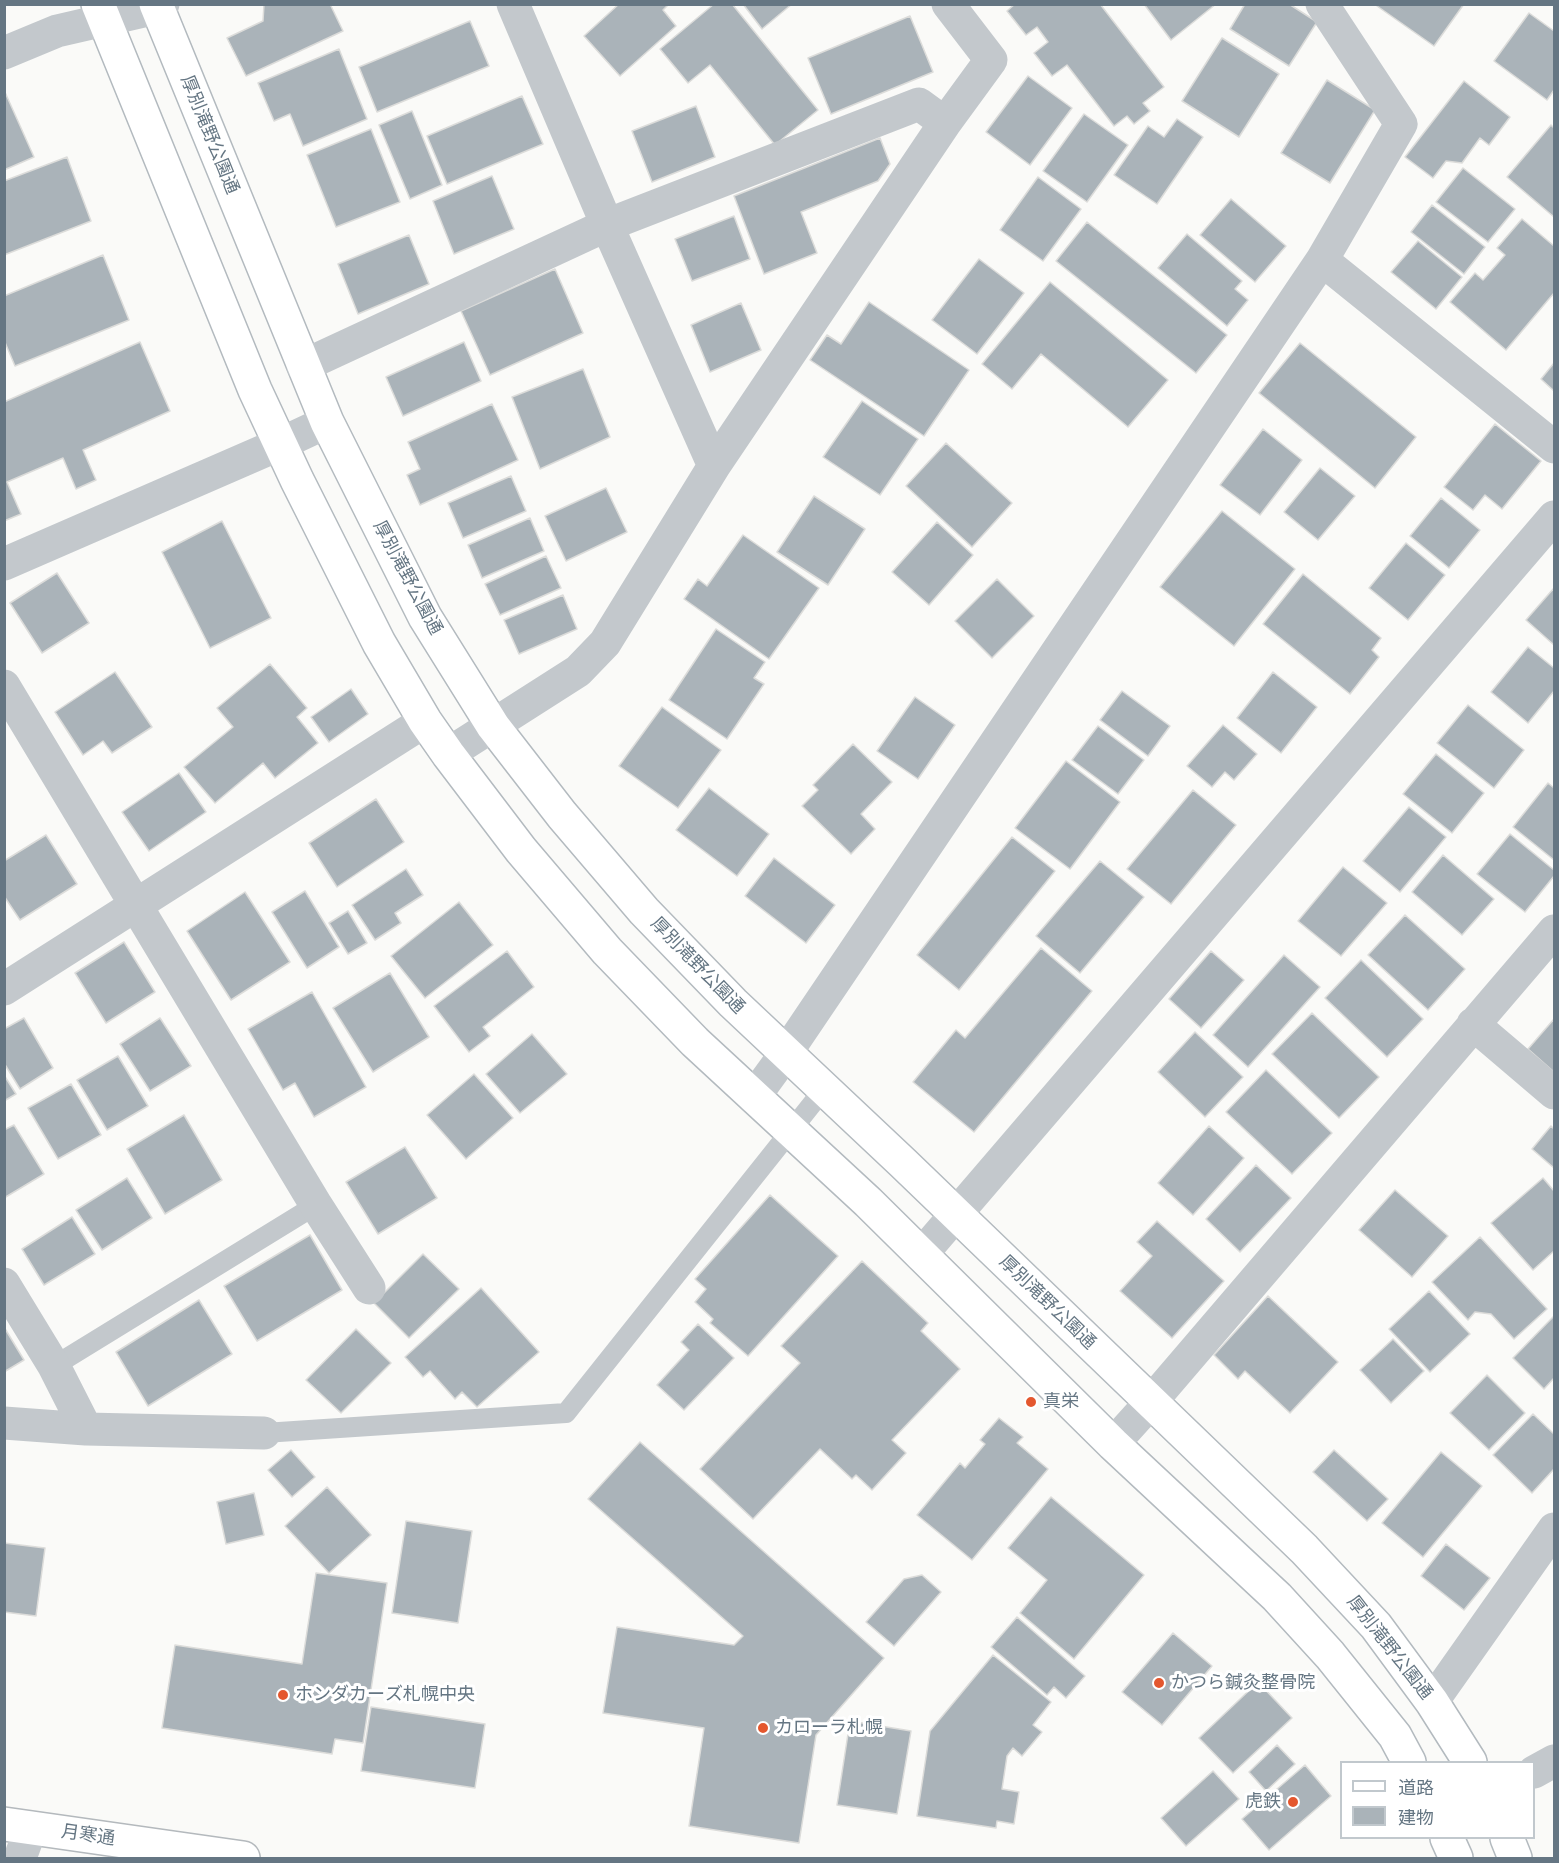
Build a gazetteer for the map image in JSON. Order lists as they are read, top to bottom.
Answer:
{
  "streets": {
    "main road": ["厚別滝野公園通", "月寒通"]
  },
  "places": [
    "真栄",
    "かつら鍼灸整骨院",
    "ホンダカーズ札幌中央",
    "カローラ札幌",
    "虎鉄"
  ],
  "legend": ["道路", "建物"]
}
